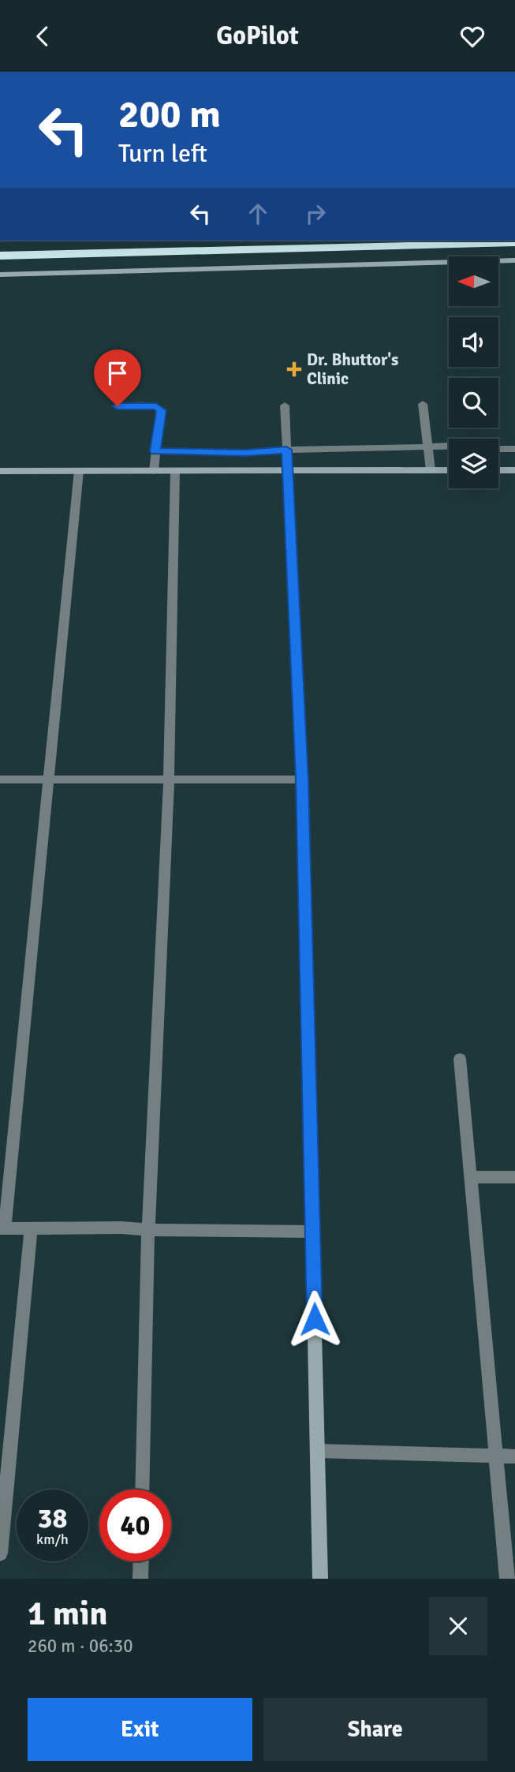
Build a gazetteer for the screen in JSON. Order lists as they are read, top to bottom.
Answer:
{
  "places": {
    "health": ["Dr. Bhuttor's Clinic"]
  },
  "north": "left",
  "page": {
    "header": "GoPilot",
    "turn": ["200 m", "Turn left"],
    "speed": "38 km/h",
    "limit": "40",
    "heading": ["1 min", "260 m · 06:30"],
    "buttons": ["Exit", "Share"]
  }
}
